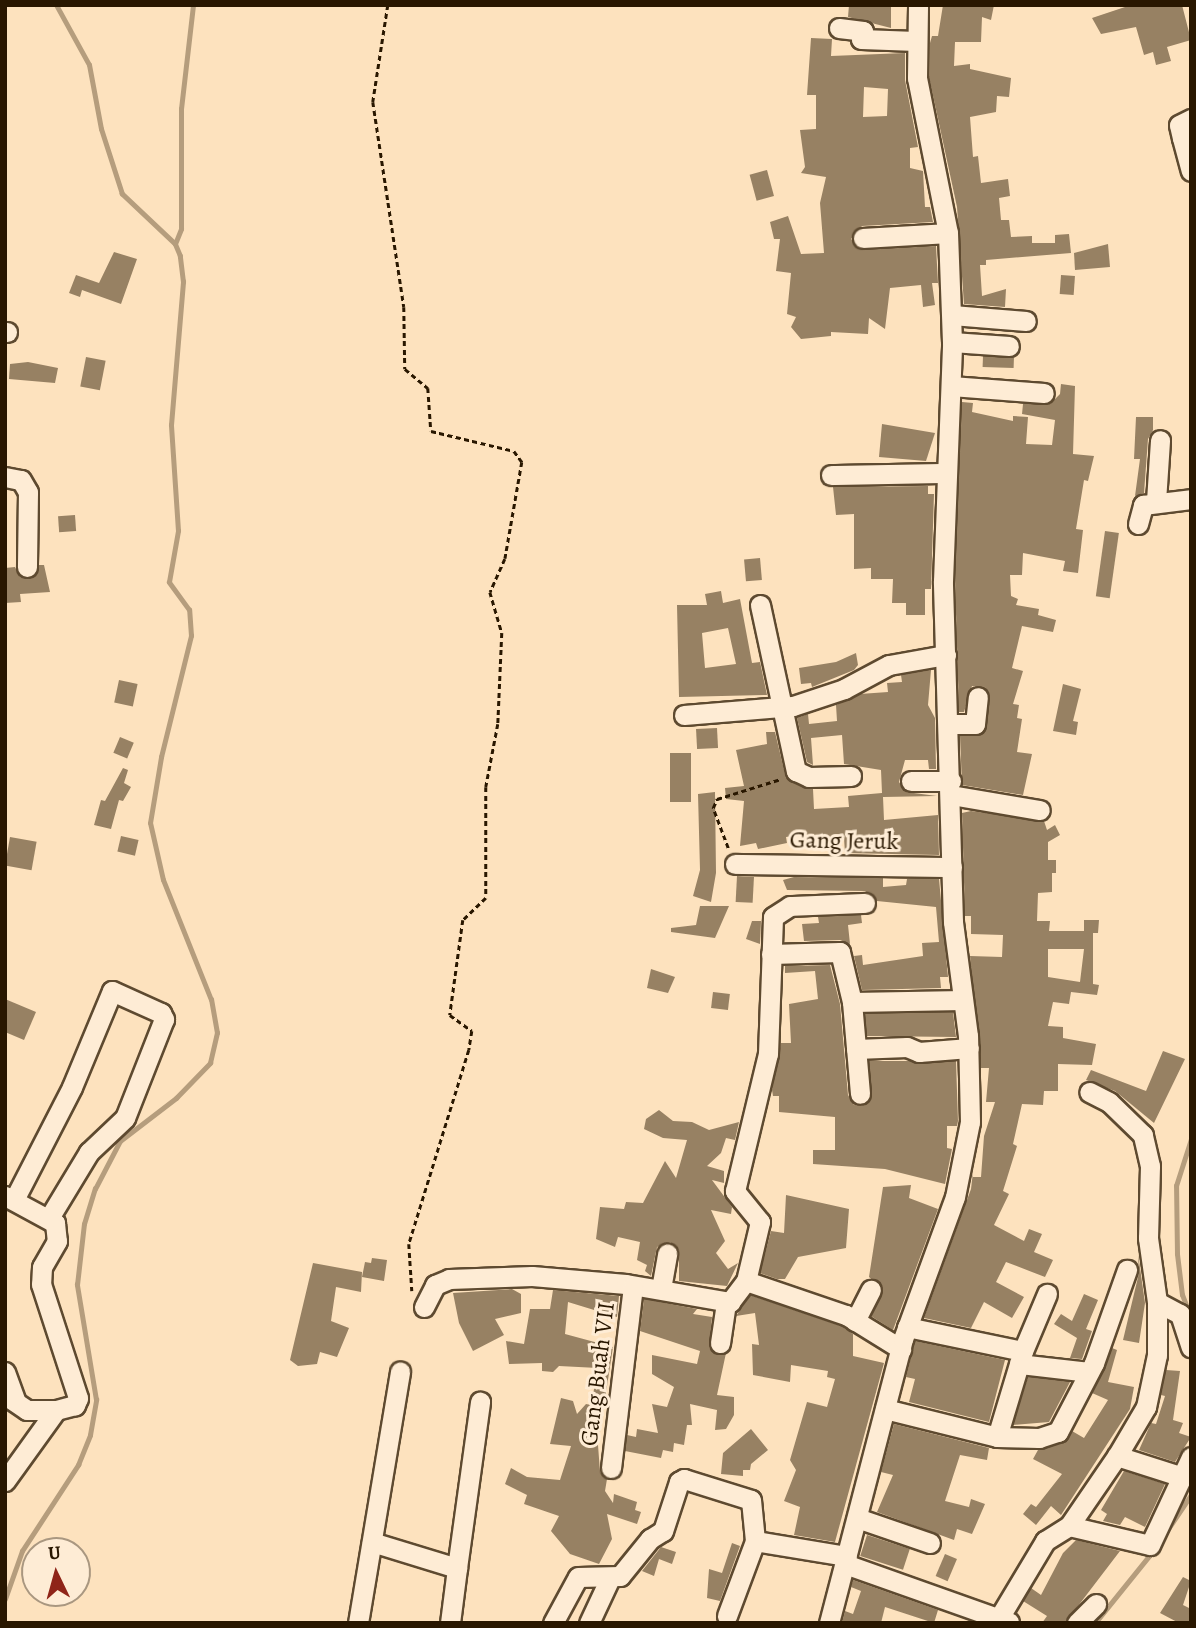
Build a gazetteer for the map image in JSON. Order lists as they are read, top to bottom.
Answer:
{
  "streets": {
    "street": ["Gang Jeruk", "Gang Buah VII"]
  },
  "north": "top"
}
